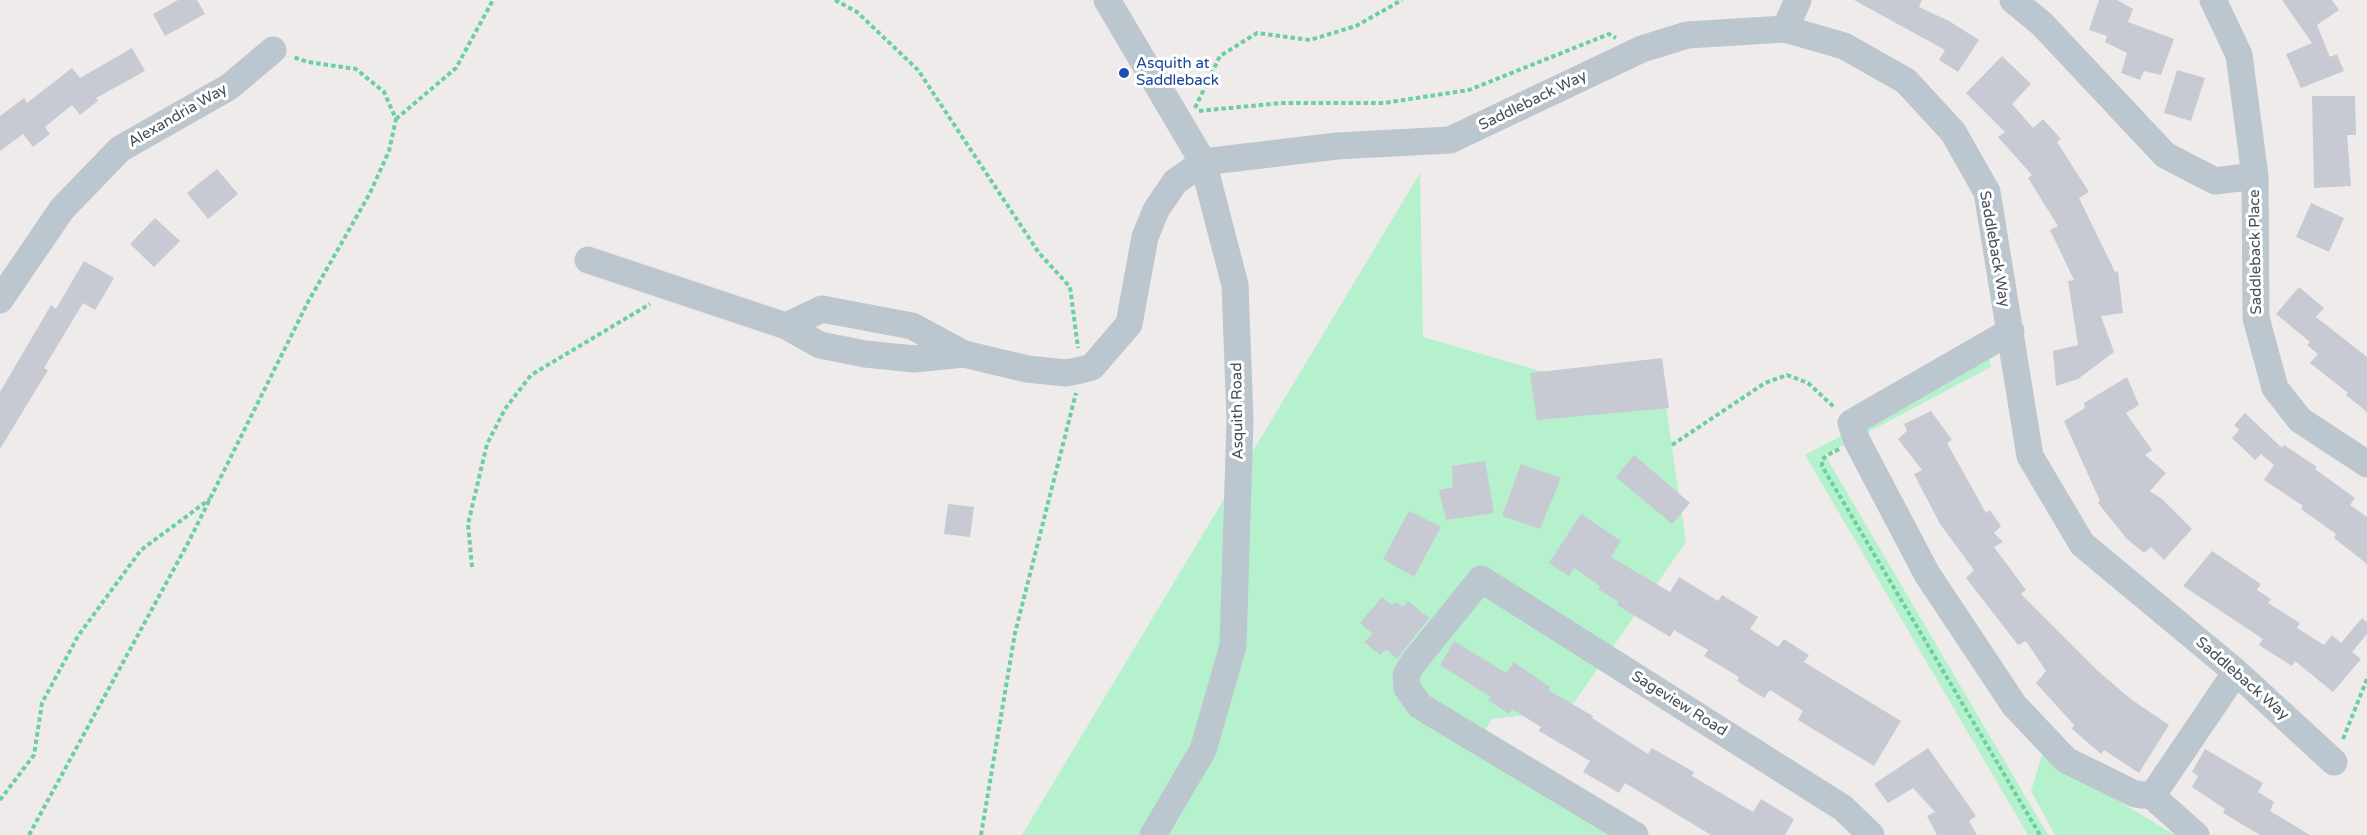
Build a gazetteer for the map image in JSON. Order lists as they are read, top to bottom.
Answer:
{
  "streets": {
    "street": [
      "Saddleback Way",
      "Alexandria Way",
      "Saddleback Place",
      "Asquith Road",
      "Sageview Road"
    ]
  },
  "crossings": [
    ["Saddleback Way", "Asquith Road"]
  ],
  "places": ["Asquith at Saddleback"]
}
